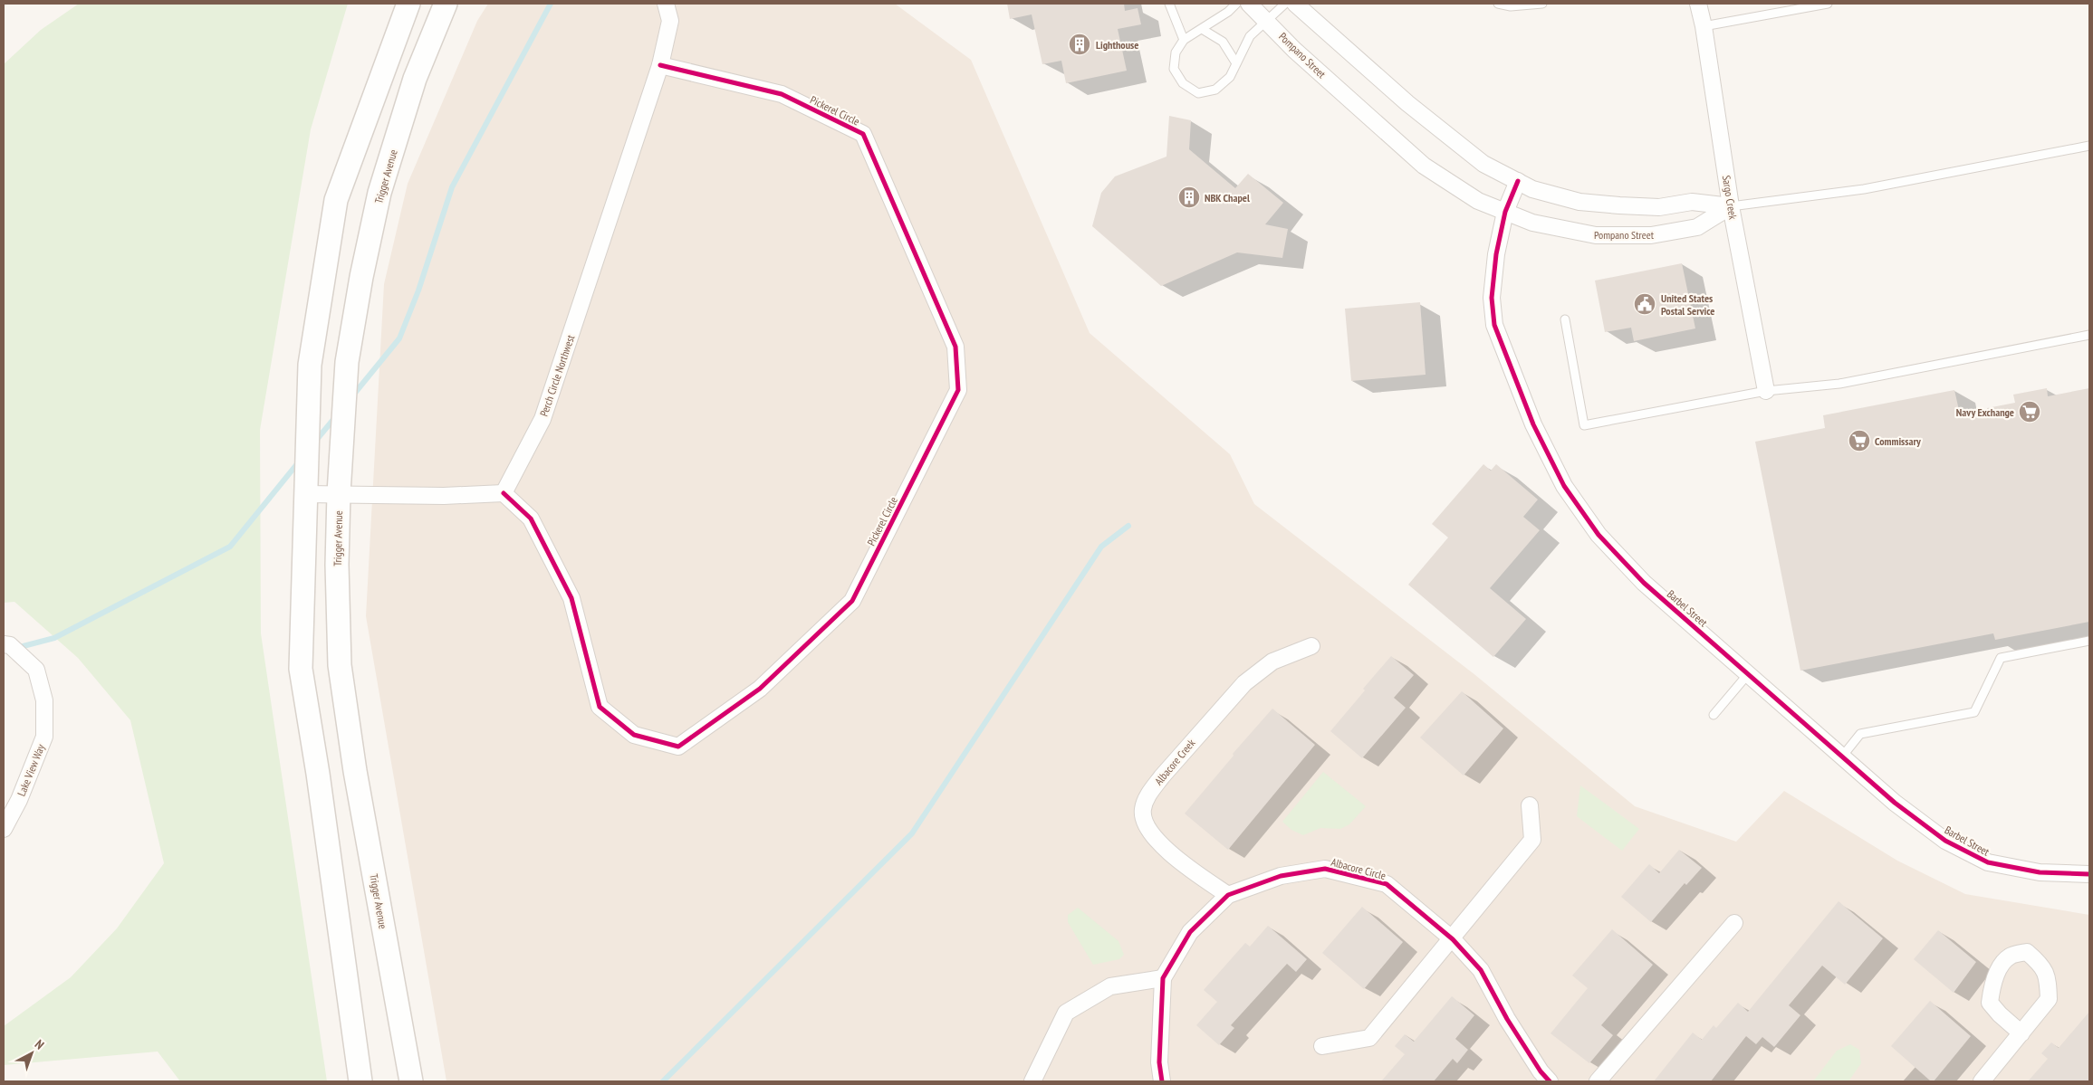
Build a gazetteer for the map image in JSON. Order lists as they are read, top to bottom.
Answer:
{
  "streets": {
    "main road": ["Trigger Avenue"],
    "street": [
      "Pompano Street",
      "Pickerel Circle",
      "Sargo Creek",
      "Perch Circle Northwest",
      "Barbel Street",
      "Albacore Creek",
      "Lake View Way",
      "Albacore Circle"
    ]
  },
  "crossings": [
    ["Pompano Street", "Sargo Creek"],
    ["Pompano Street", "Barbel Street"],
    ["Pickerel Circle", "Perch Circle Northwest"],
    ["Albacore Creek", "Albacore Circle"]
  ],
  "places": {
    "building": ["Lighthouse", "NBK Chapel"],
    "public building": ["United States Postal Service"],
    "supermarket": ["Navy Exchange", "Commissary"]
  },
  "north": "top right"
}
